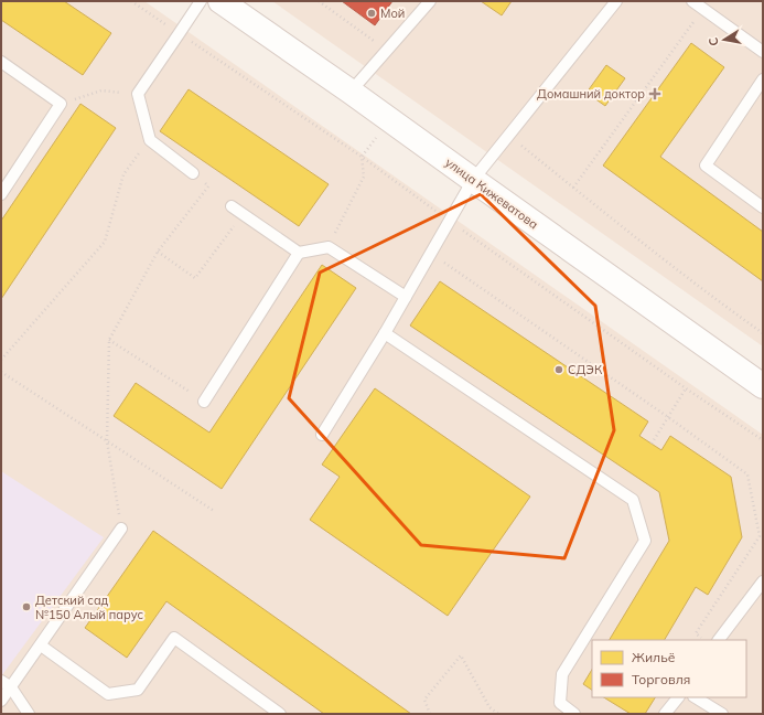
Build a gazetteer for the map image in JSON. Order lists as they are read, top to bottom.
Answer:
{
  "streets": {
    "main road": ["улица Кижеватова"]
  },
  "places": {
    "other": ["Мой", "СДЭК", "Детский сад №150 Алый парус"],
    "health": ["Домашний доктор"]
  },
  "legend": ["Жильё", "Торговля"],
  "north": "left"
}
